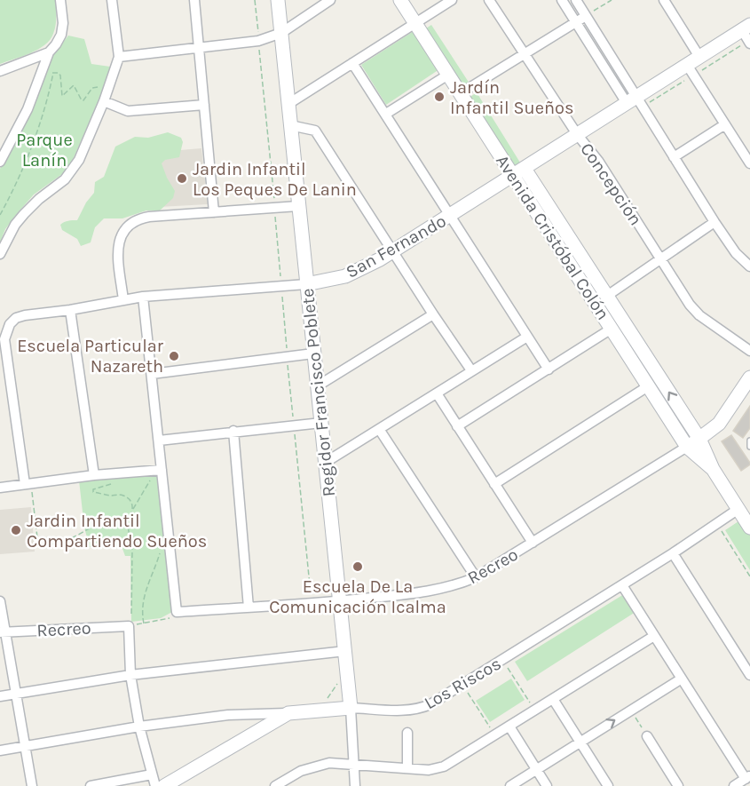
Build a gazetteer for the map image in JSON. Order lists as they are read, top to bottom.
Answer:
{
  "streets": {
    "street": [
      "Concepción",
      "Avenida Cristóbal Colón",
      "San Fernando",
      "Regidor Francisco Poblete",
      "Recreo",
      "Los Riscos"
    ]
  },
  "crossings": [
    ["Concepción", "San Fernando"],
    ["Avenida Cristóbal Colón", "San Fernando"],
    ["Avenida Cristóbal Colón", "Recreo"],
    ["Avenida Cristóbal Colón", "Los Riscos"],
    ["San Fernando", "Regidor Francisco Poblete"],
    ["Regidor Francisco Poblete", "Recreo"],
    ["Regidor Francisco Poblete", "Los Riscos"]
  ],
  "parks": ["Parque Lanín"],
  "places": [
    "Jardín Infantil Sueños",
    "Jardin Infantil Los Peques De Lanin",
    "Escuela Particular Nazareth",
    "Jardin Infantil Compartiendo Sueños",
    "Escuela De La Comunicación Icalma"
  ]
}
